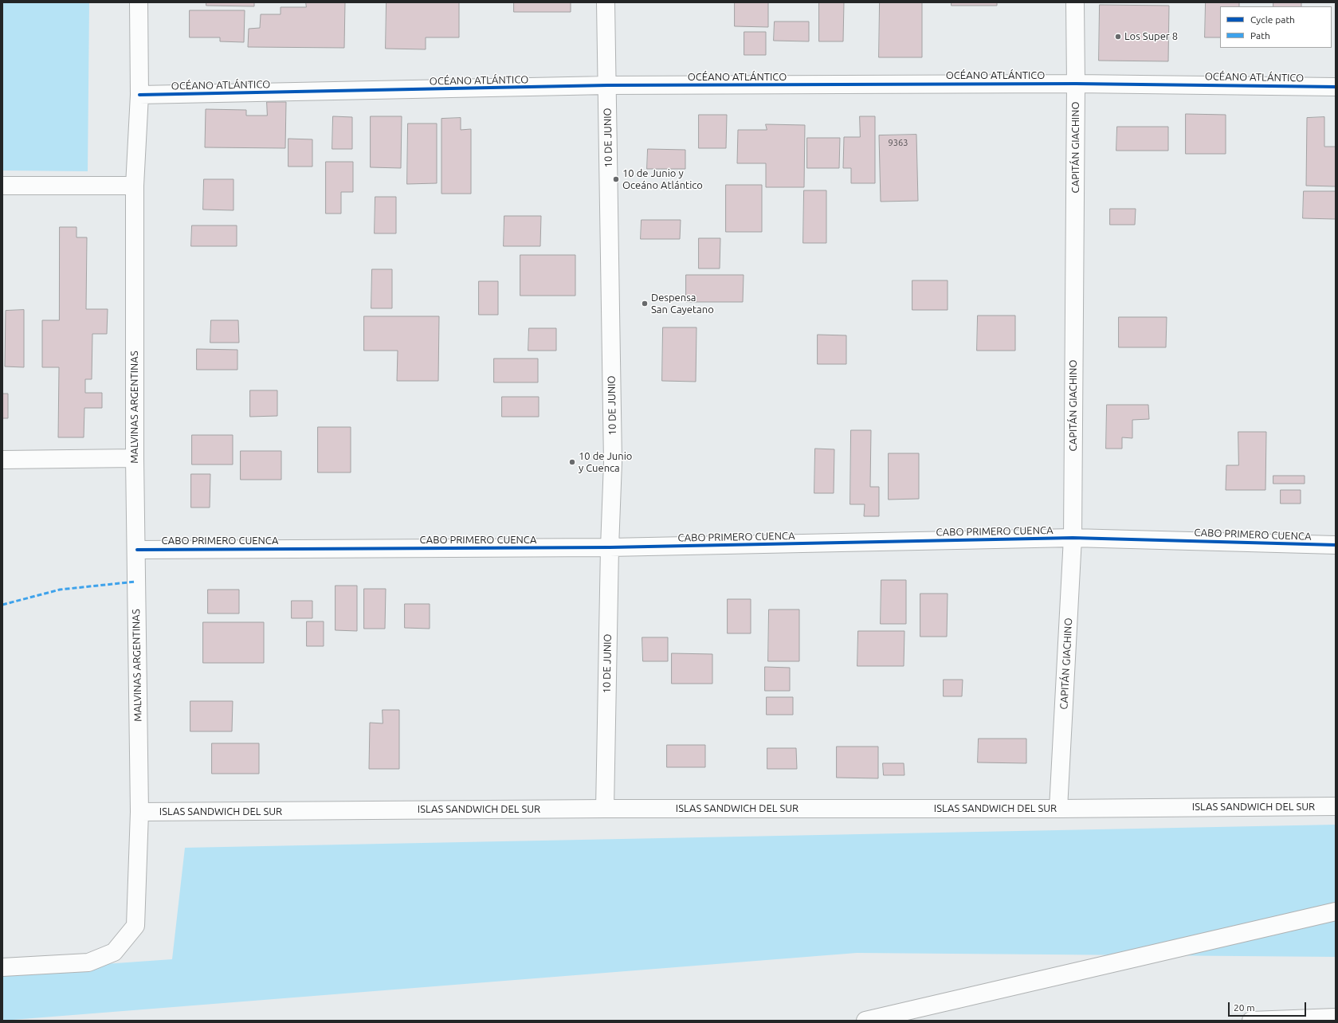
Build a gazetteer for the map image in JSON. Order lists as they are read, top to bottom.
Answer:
{
  "streets": {
    "main road": [
      "OCÉANO ATLÁNTICO",
      "10 DE JUNIO",
      "CAPITÁN GIACHINO",
      "MALVINAS ARGENTINAS",
      "CABO PRIMERO CUENCA",
      "ISLAS SANDWICH DEL SUR"
    ]
  },
  "crossings": [
    ["OCÉANO ATLÁNTICO", "10 DE JUNIO"],
    ["OCÉANO ATLÁNTICO", "CAPITÁN GIACHINO"],
    ["OCÉANO ATLÁNTICO", "MALVINAS ARGENTINAS"],
    ["10 DE JUNIO", "CABO PRIMERO CUENCA"],
    ["10 DE JUNIO", "ISLAS SANDWICH DEL SUR"],
    ["CAPITÁN GIACHINO", "CABO PRIMERO CUENCA"],
    ["CAPITÁN GIACHINO", "ISLAS SANDWICH DEL SUR"],
    ["MALVINAS ARGENTINAS", "CABO PRIMERO CUENCA"],
    ["MALVINAS ARGENTINAS", "ISLAS SANDWICH DEL SUR"]
  ],
  "places": [
    "Los Super 8",
    "10 de Junio y Oceáno Atlántico",
    "Despensa San Cayetano",
    "10 de Junio y Cuenca"
  ],
  "house_numbers": ["9363"],
  "legend": ["Cycle path", "Path"],
  "scale_bar": "20 m"
}
